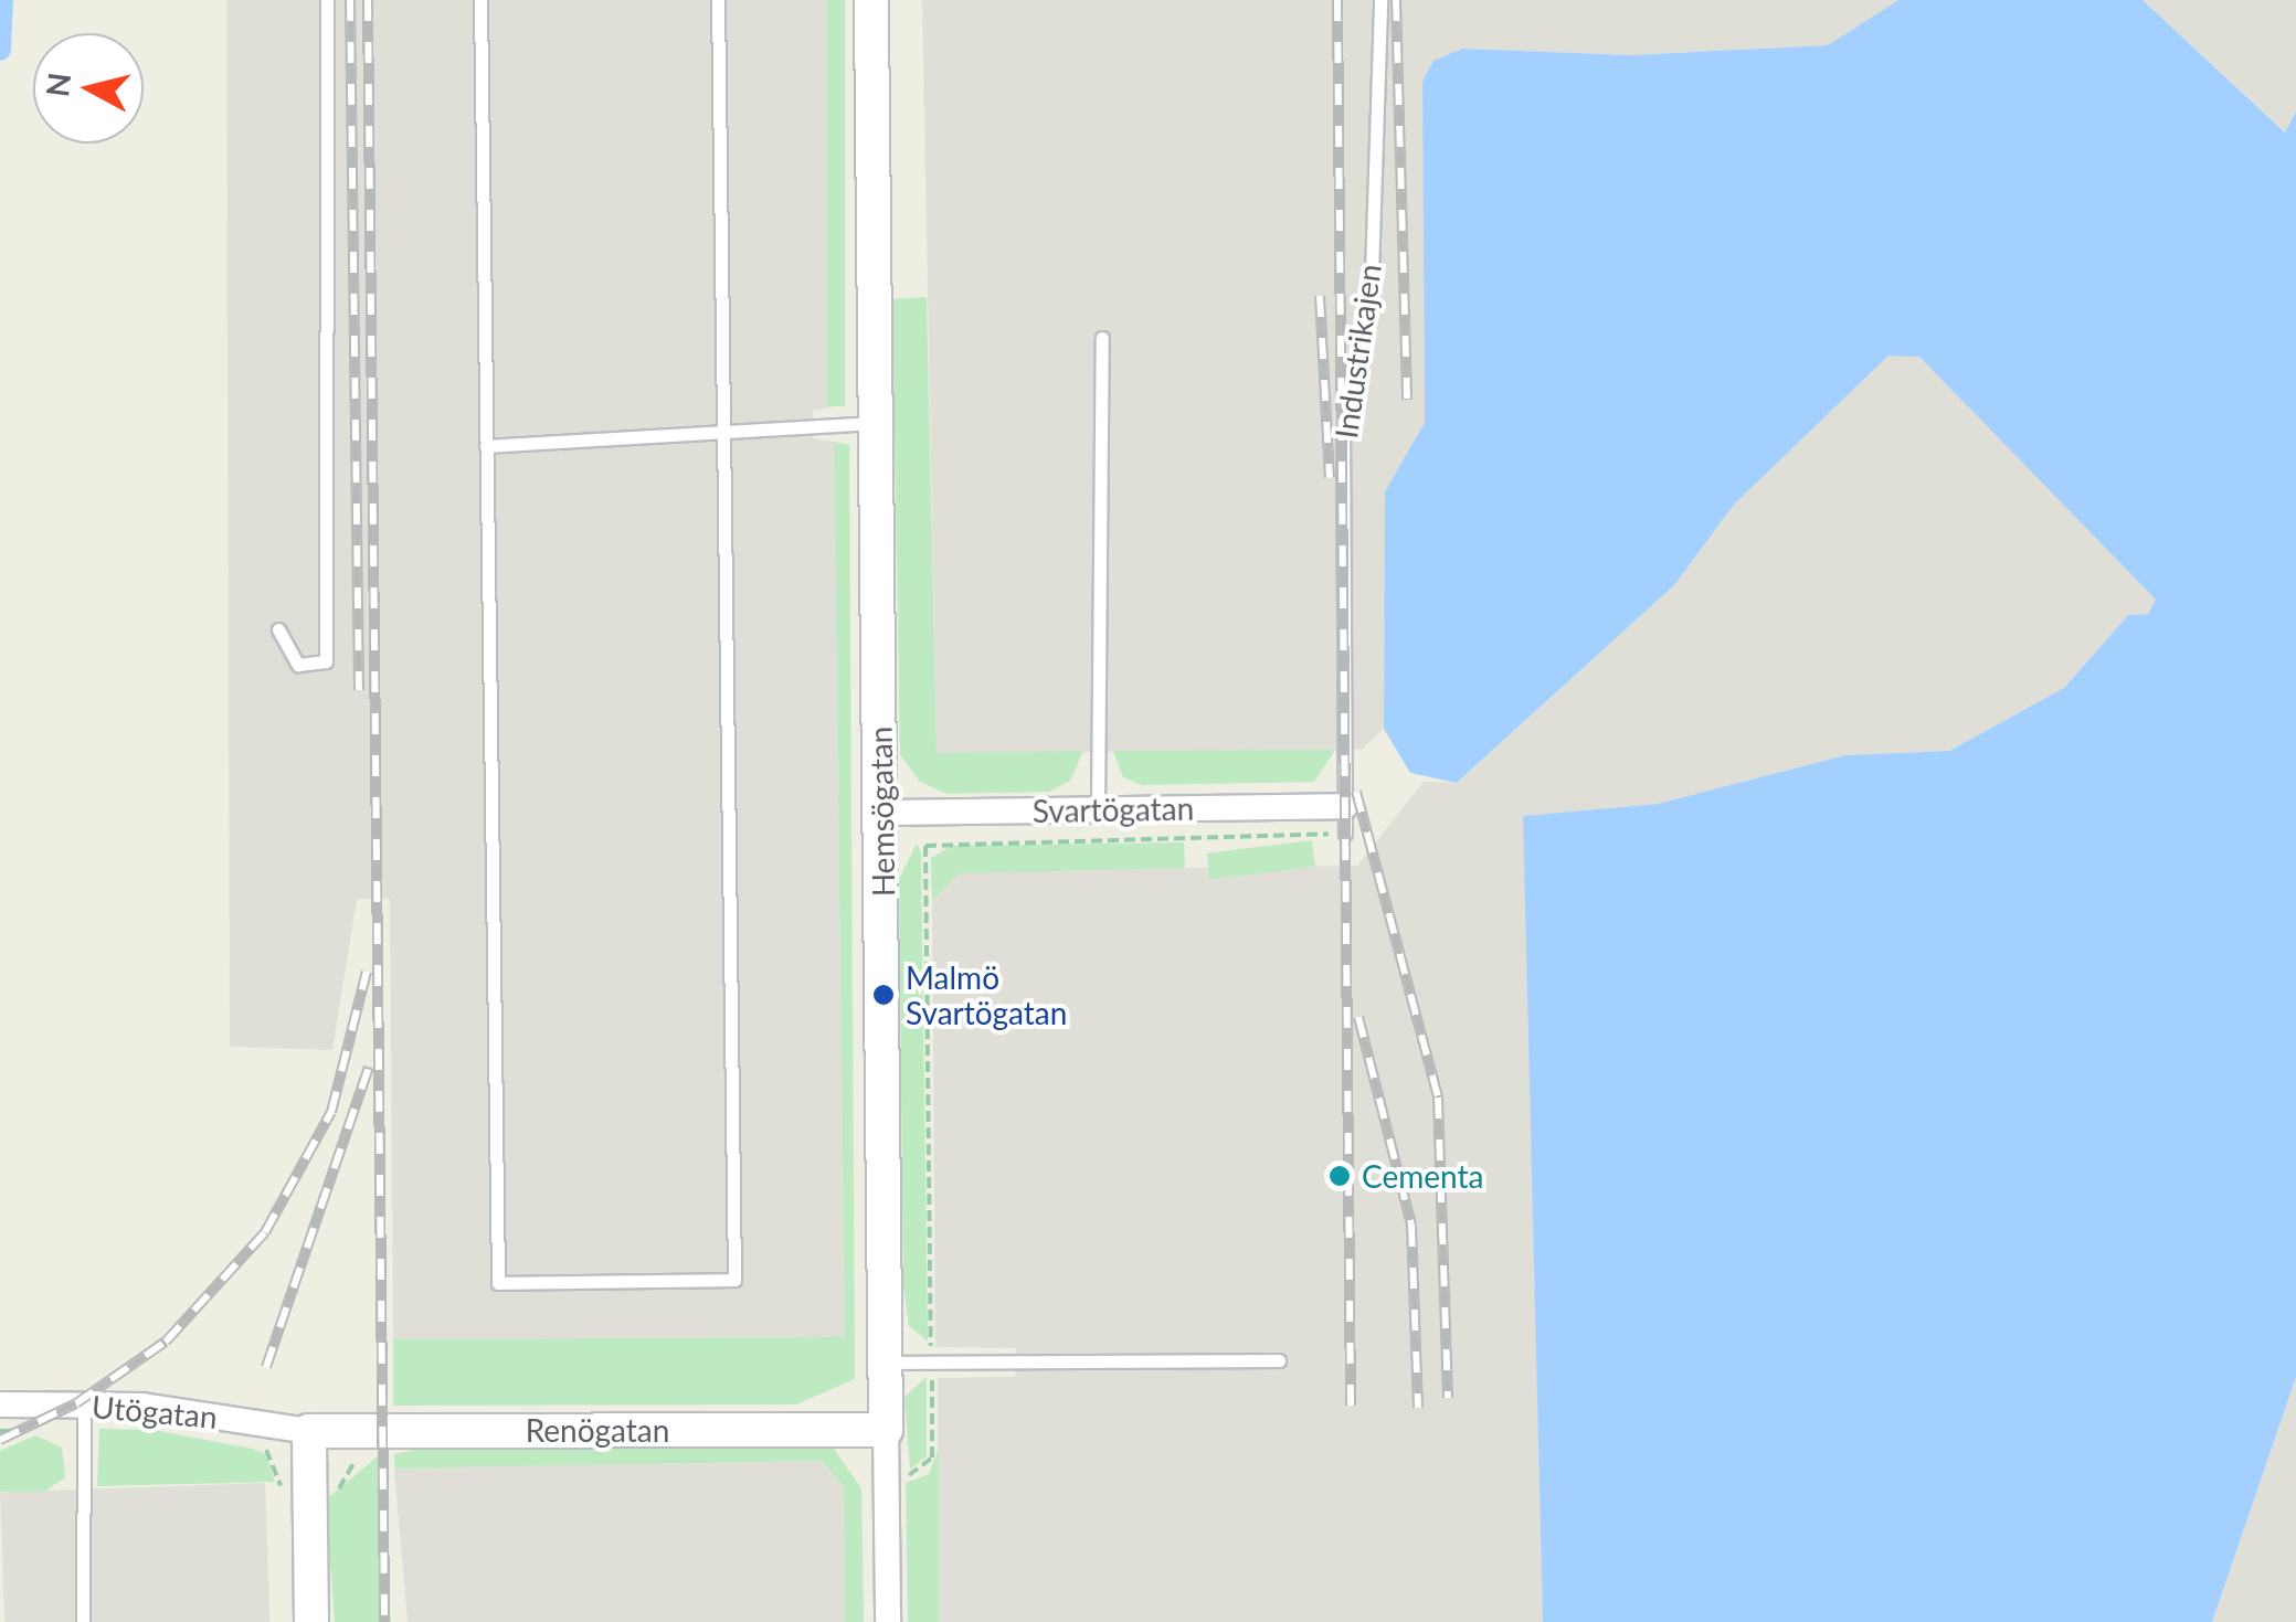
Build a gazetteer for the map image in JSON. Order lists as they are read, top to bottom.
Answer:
{
  "streets": {
    "street": [
      "Svartögatan",
      "Hemsögatan",
      "Utögatan",
      "Renögatan"
    ],
    "lane": ["Industrikajen"]
  },
  "crossings": [
    ["Industrikajen", "Svartögatan"],
    ["Svartögatan", "Hemsögatan"],
    ["Hemsögatan", "Renögatan"],
    ["Utögatan", "Renögatan"]
  ],
  "places": ["Malmö Svartögatan", "Cementa"],
  "north": "left"
}
